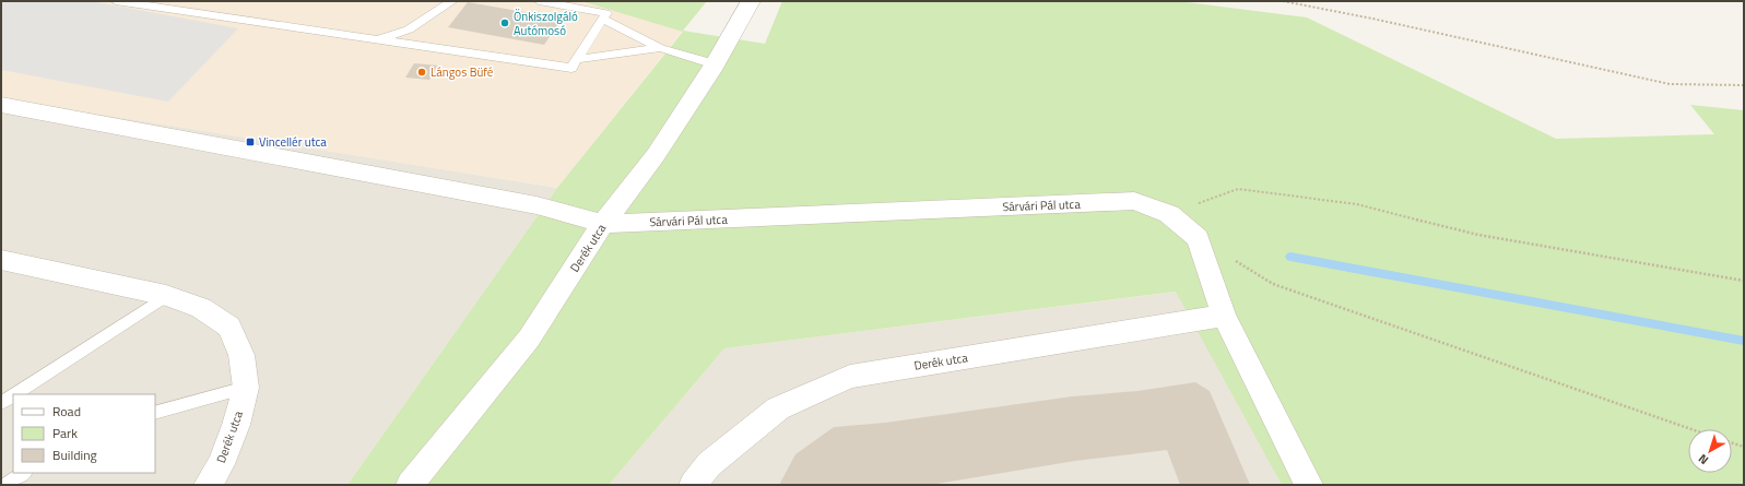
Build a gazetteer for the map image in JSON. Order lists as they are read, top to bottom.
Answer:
{
  "streets": {
    "street": ["Sárvári Pál utca", "Derék utca"]
  },
  "crossings": [
    ["Sárvári Pál utca", "Derék utca"]
  ],
  "places": {
    "other": ["Önkiszolgáló Autómosó", "Lángos Büfé"],
    "transit": ["Vincellér utca"]
  },
  "legend": ["Road", "Park", "Building"],
  "north": "bottom left"
}
